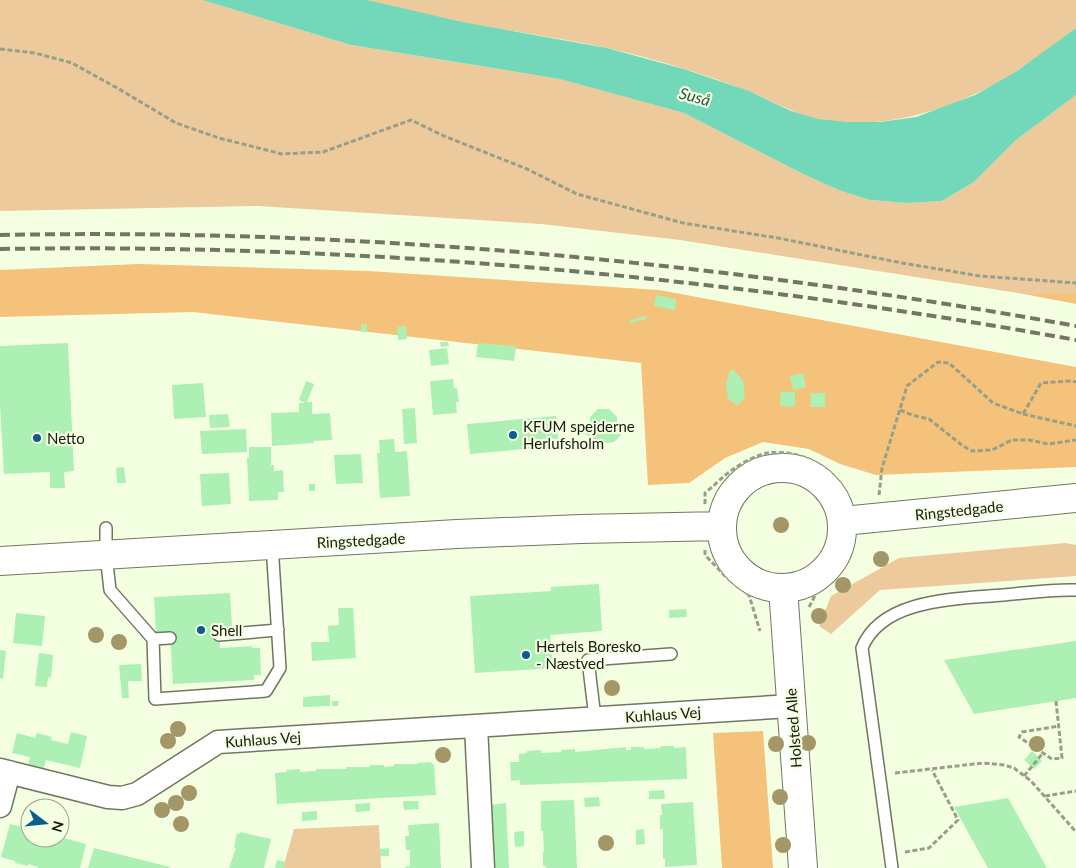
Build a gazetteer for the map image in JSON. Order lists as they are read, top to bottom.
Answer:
{
  "streets": {
    "street": ["Ringstedgade", "Kuhlaus Vej", "Holsted Alle"]
  },
  "crossings": [
    ["Ringstedgade", "Holsted Alle"],
    ["Kuhlaus Vej", "Holsted Alle"]
  ],
  "water": ["Suså"],
  "places": [
    "KFUM spejderne Herlufsholm",
    "Netto",
    "Shell",
    "Hertels Boresko - Næstved"
  ],
  "north": "right"
}
